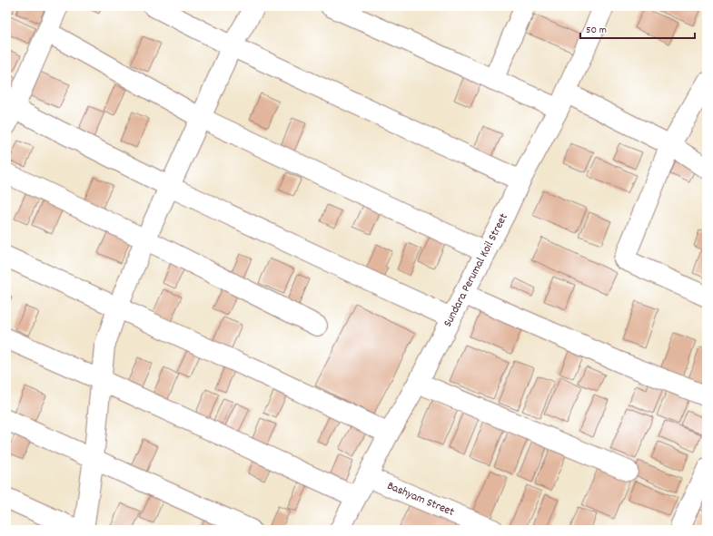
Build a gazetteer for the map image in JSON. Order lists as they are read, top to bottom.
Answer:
{
  "streets": {
    "street": ["Sundara Perumal Koil Street", "Bashyam Street"]
  },
  "crossings": [
    ["Sundara Perumal Koil Street", "Bashyam Street"]
  ],
  "scale_bar": "50 m"
}
